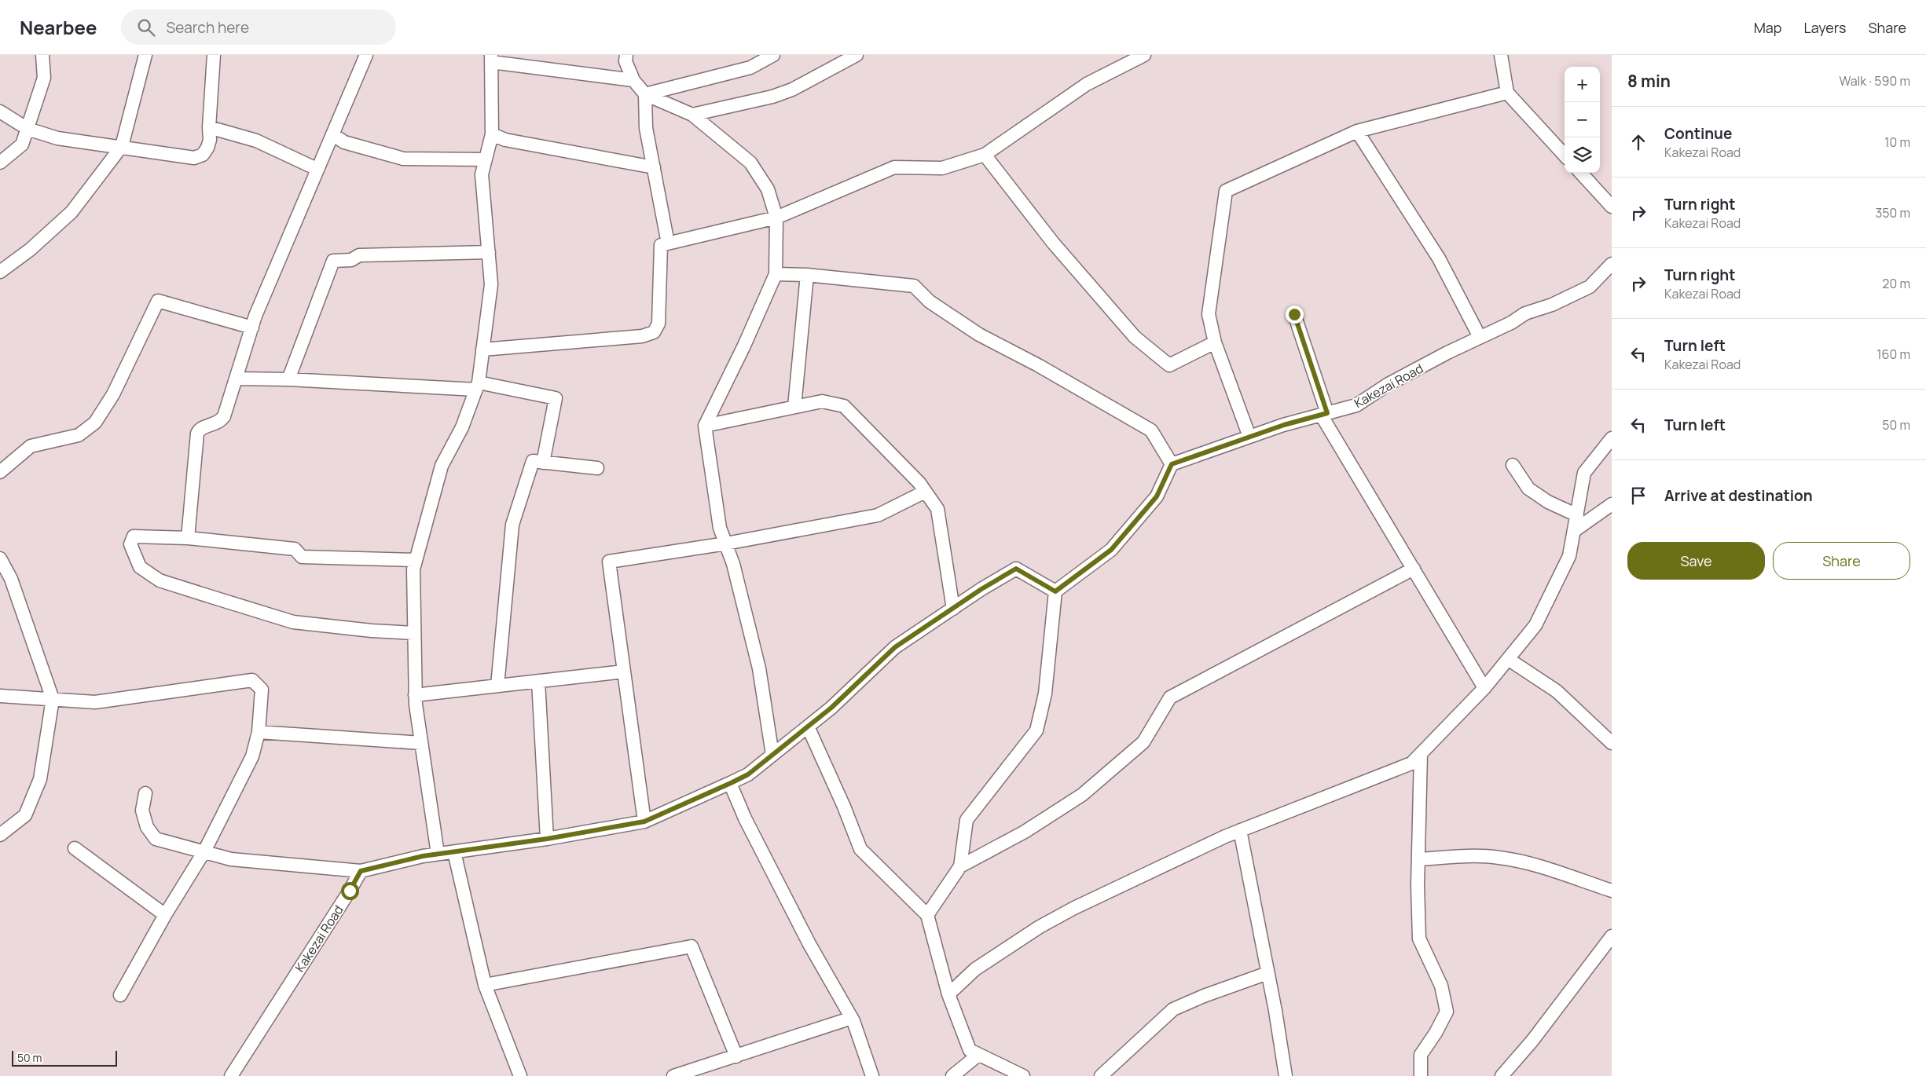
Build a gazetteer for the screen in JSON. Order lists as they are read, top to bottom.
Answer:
{
  "streets": {
    "street": ["Kakezai Road"]
  },
  "scale_bar": "50 m",
  "page": {
    "header": "Nearbee",
    "search": "Search here",
    "nav": ["Map", "Layers", "Share"],
    "heading": ["8 min", "Walk · 590 m"],
    "map_buttons": ["+", "−"],
    "list": [
      ["Continue", "Kakezai Road", "10 m"],
      ["Turn right", "Kakezai Road", "350 m"],
      ["Turn right", "Kakezai Road", "20 m"],
      ["Turn left", "Kakezai Road", "160 m"],
      ["Turn left", "50 m"],
      "Arrive at destination"
    ],
    "buttons": ["Save", "Share"],
    "scale": "50 m"
  }
}
